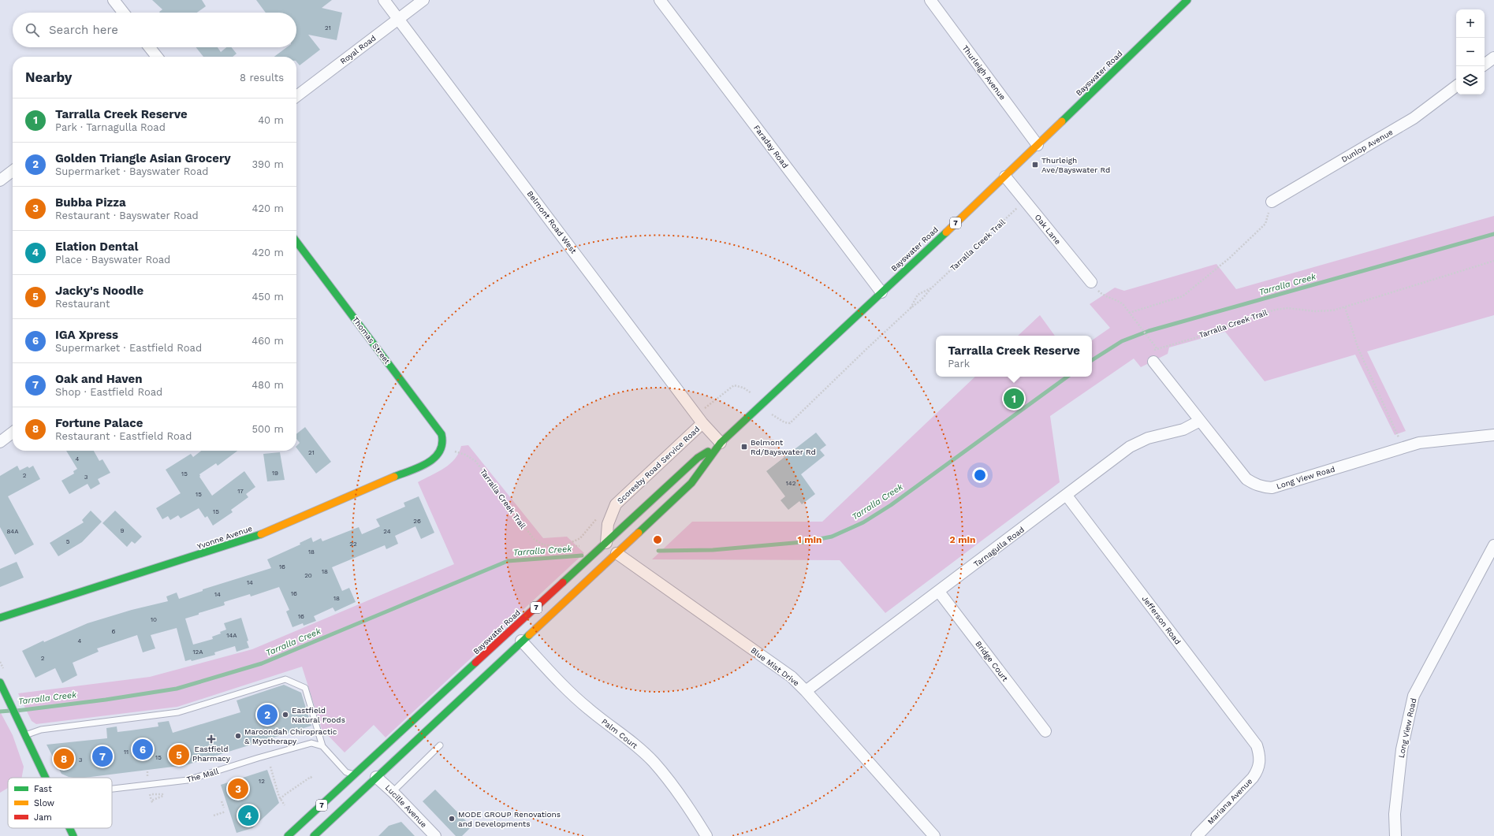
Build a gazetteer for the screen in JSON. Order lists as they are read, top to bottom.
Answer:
{
  "streets": {
    "main road": [
      "Bayswater Road",
      "7",
      "Thomas Street",
      "Yvonne Avenue"
    ],
    "street": [
      "Royal Road",
      "Thurleigh Avenue",
      "Dunlop Avenue",
      "Faraday Road",
      "Belmont Road West",
      "Oak Lane",
      "Scoresby Road Service Road",
      "Long View Road",
      "Tarnagulla Road",
      "Jefferson Road",
      "Bridge Court",
      "Blue Mist Drive",
      "Palm Court",
      "Mariana Avenue",
      "Lucille Avenue"
    ],
    "lane": ["The Mall"],
    "path": ["Tarralla Creek Trail"]
  },
  "crossings": [
    ["Royal Road", "Belmont Road West"],
    ["Thurleigh Avenue", "Bayswater Road"],
    ["Bayswater Road", "Faraday Road"],
    ["Bayswater Road", "Belmont Road West"],
    ["Bayswater Road", "Oak Lane"],
    ["Bayswater Road", "Scoresby Road Service Road"],
    ["Bayswater Road", "Blue Mist Drive"],
    ["Bayswater Road", "Palm Court"],
    ["Bayswater Road", "Lucille Avenue"],
    ["Belmont Road West", "Scoresby Road Service Road"],
    ["Oak Lane", "Tarralla Creek Trail"],
    ["Tarralla Creek Trail", "Thomas Street"],
    ["Tarralla Creek Trail", "Yvonne Avenue"],
    ["Thomas Street", "Yvonne Avenue"],
    ["Long View Road", "Tarnagulla Road"],
    ["Tarnagulla Road", "Jefferson Road"],
    ["Tarnagulla Road", "Bridge Court"],
    ["Tarnagulla Road", "Blue Mist Drive"],
    ["Jefferson Road", "Mariana Avenue"]
  ],
  "water": ["Tarralla Creek"],
  "places": {
    "transit": ["Thurleigh Ave/Bayswater Rd", "Belmont Rd/Bayswater Rd"],
    "other": ["Eastfield Natural Foods", "Maroondah Chiropractic & Myotherapy", "MODE GROUP Renovations and Developments"],
    "health": ["Eastfield Pharmacy"]
  },
  "house_numbers": [
    "21",
    "21",
    "4",
    "19",
    "15",
    "2",
    "3",
    "142",
    "17",
    "15",
    "15",
    "26",
    "9",
    "84A",
    "24",
    "5",
    "22",
    "18",
    "16",
    "18",
    "20",
    "14",
    "16",
    "14",
    "18",
    "16",
    "10",
    "6",
    "14A",
    "4",
    "12A",
    "2",
    "11",
    "15",
    "3",
    "12"
  ],
  "legend": ["Fast", "Slow", "Jam"],
  "page": {
    "map_buttons": ["+", "−"],
    "search": "Search here",
    "heading": ["Nearby", "8 results"],
    "list": [
      {
        "mark": "1",
        "name": "Tarralla Creek Reserve",
        "note": "Park · Tarnagulla Road",
        "value": "40 m"
      },
      {
        "mark": "2",
        "name": "Golden Triangle Asian Grocery",
        "note": "Supermarket · Bayswater Road",
        "value": "390 m"
      },
      {
        "mark": "3",
        "name": "Bubba Pizza",
        "note": "Restaurant · Bayswater Road",
        "value": "420 m"
      },
      {
        "mark": "4",
        "name": "Elation Dental",
        "note": "Place · Bayswater Road",
        "value": "420 m"
      },
      {
        "mark": "5",
        "name": "Jacky's Noodle",
        "note": "Restaurant",
        "value": "450 m"
      },
      {
        "mark": "6",
        "name": "IGA Xpress",
        "note": "Supermarket · Eastfield Road",
        "value": "460 m"
      },
      {
        "mark": "7",
        "name": "Oak and Haven",
        "note": "Shop · Eastfield Road",
        "value": "480 m"
      },
      {
        "mark": "8",
        "name": "Fortune Palace",
        "note": "Restaurant · Eastfield Road",
        "value": "500 m"
      }
    ],
    "popup": ["Tarralla Creek Reserve", "Park"],
    "pins": [
      "1",
      "2",
      "6",
      "5",
      "7",
      "8",
      "3",
      "4"
    ]
  },
  "rings": ["1 min", "2 min"]
}
